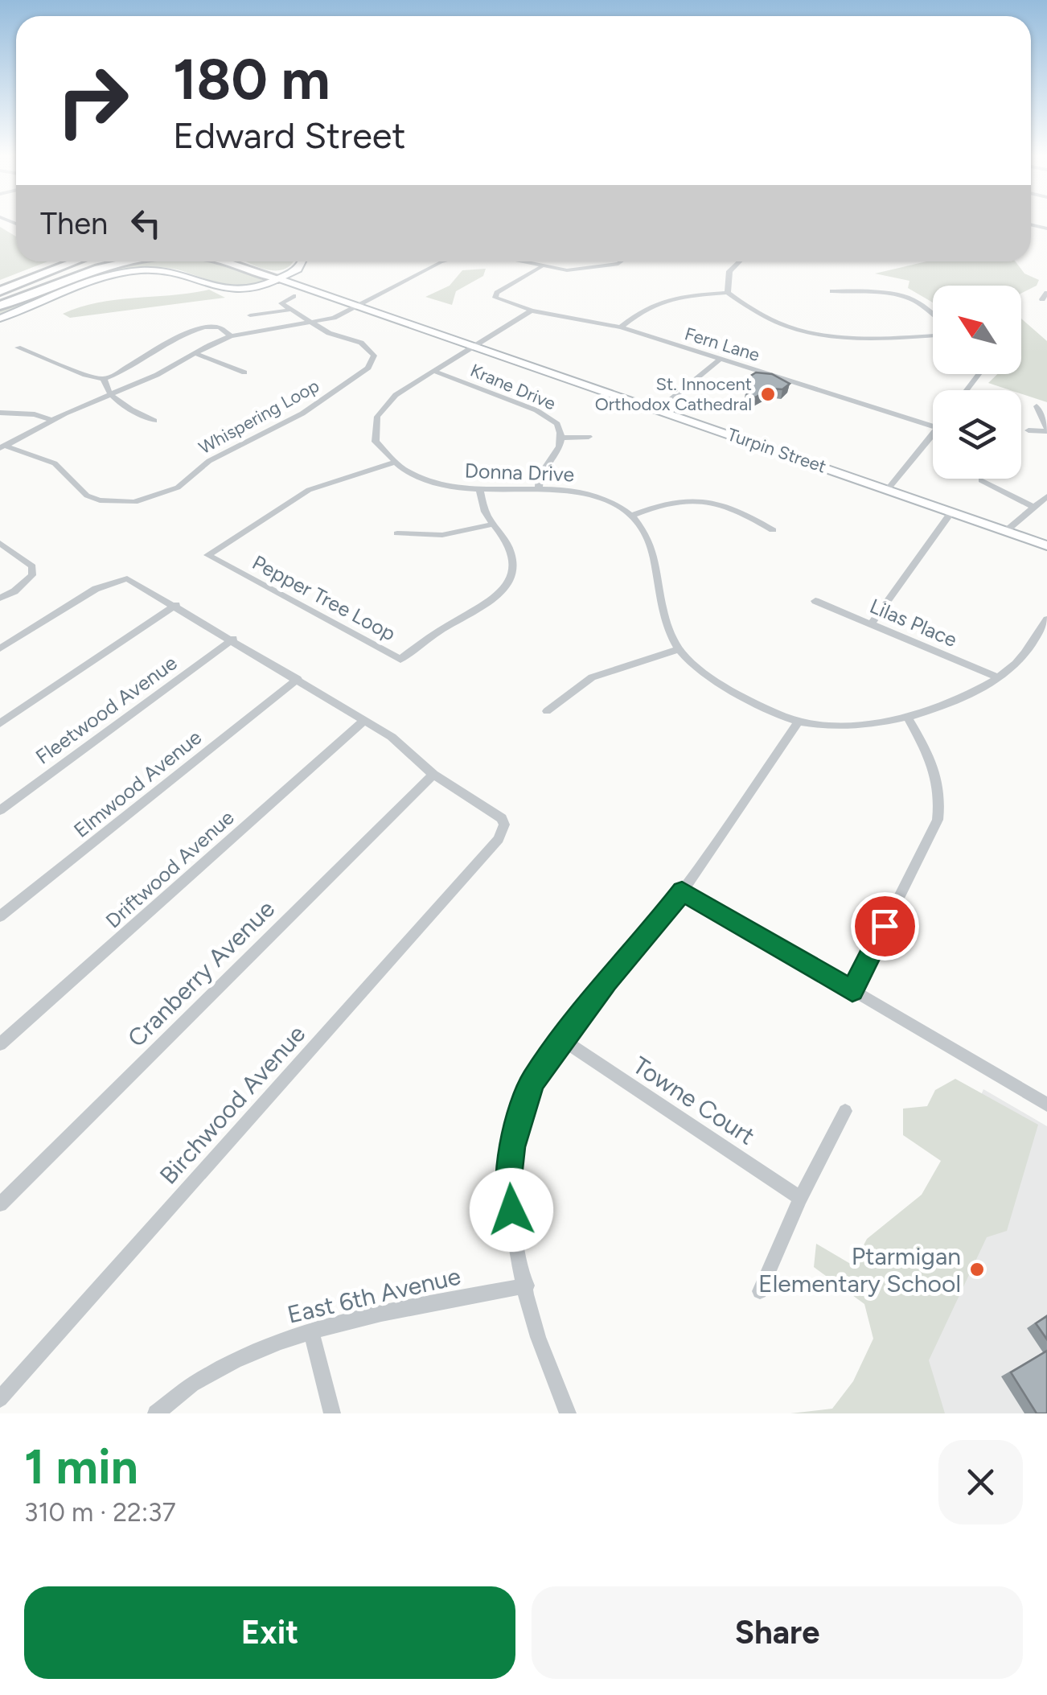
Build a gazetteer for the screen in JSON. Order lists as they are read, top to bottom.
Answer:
{
  "streets": {
    "street": [
      "Fern Lane",
      "Krane Drive",
      "Whispering Loop",
      "Turpin Street",
      "Donna Drive",
      "Pepper Tree Loop",
      "Lilas Place",
      "Fleetwood Avenue",
      "Elmwood Avenue",
      "Driftwood Avenue",
      "Cranberry Avenue",
      "Towne Court",
      "Birchwood Avenue",
      "East 6th Avenue"
    ]
  },
  "crossings": [
    ["Krane Drive", "Donna Drive"],
    ["Donna Drive", "Pepper Tree Loop"],
    ["Cranberry Avenue", "Birchwood Avenue"]
  ],
  "places": ["St. Innocent Orthodox Cathedral", "Ptarmigan Elementary School"],
  "north": "top left",
  "page": {
    "turn": ["180 m", "Edward Street"],
    "then": "Then",
    "heading": ["1 min", "310 m · 22:37"],
    "buttons": ["Exit", "Share"]
  }
}
